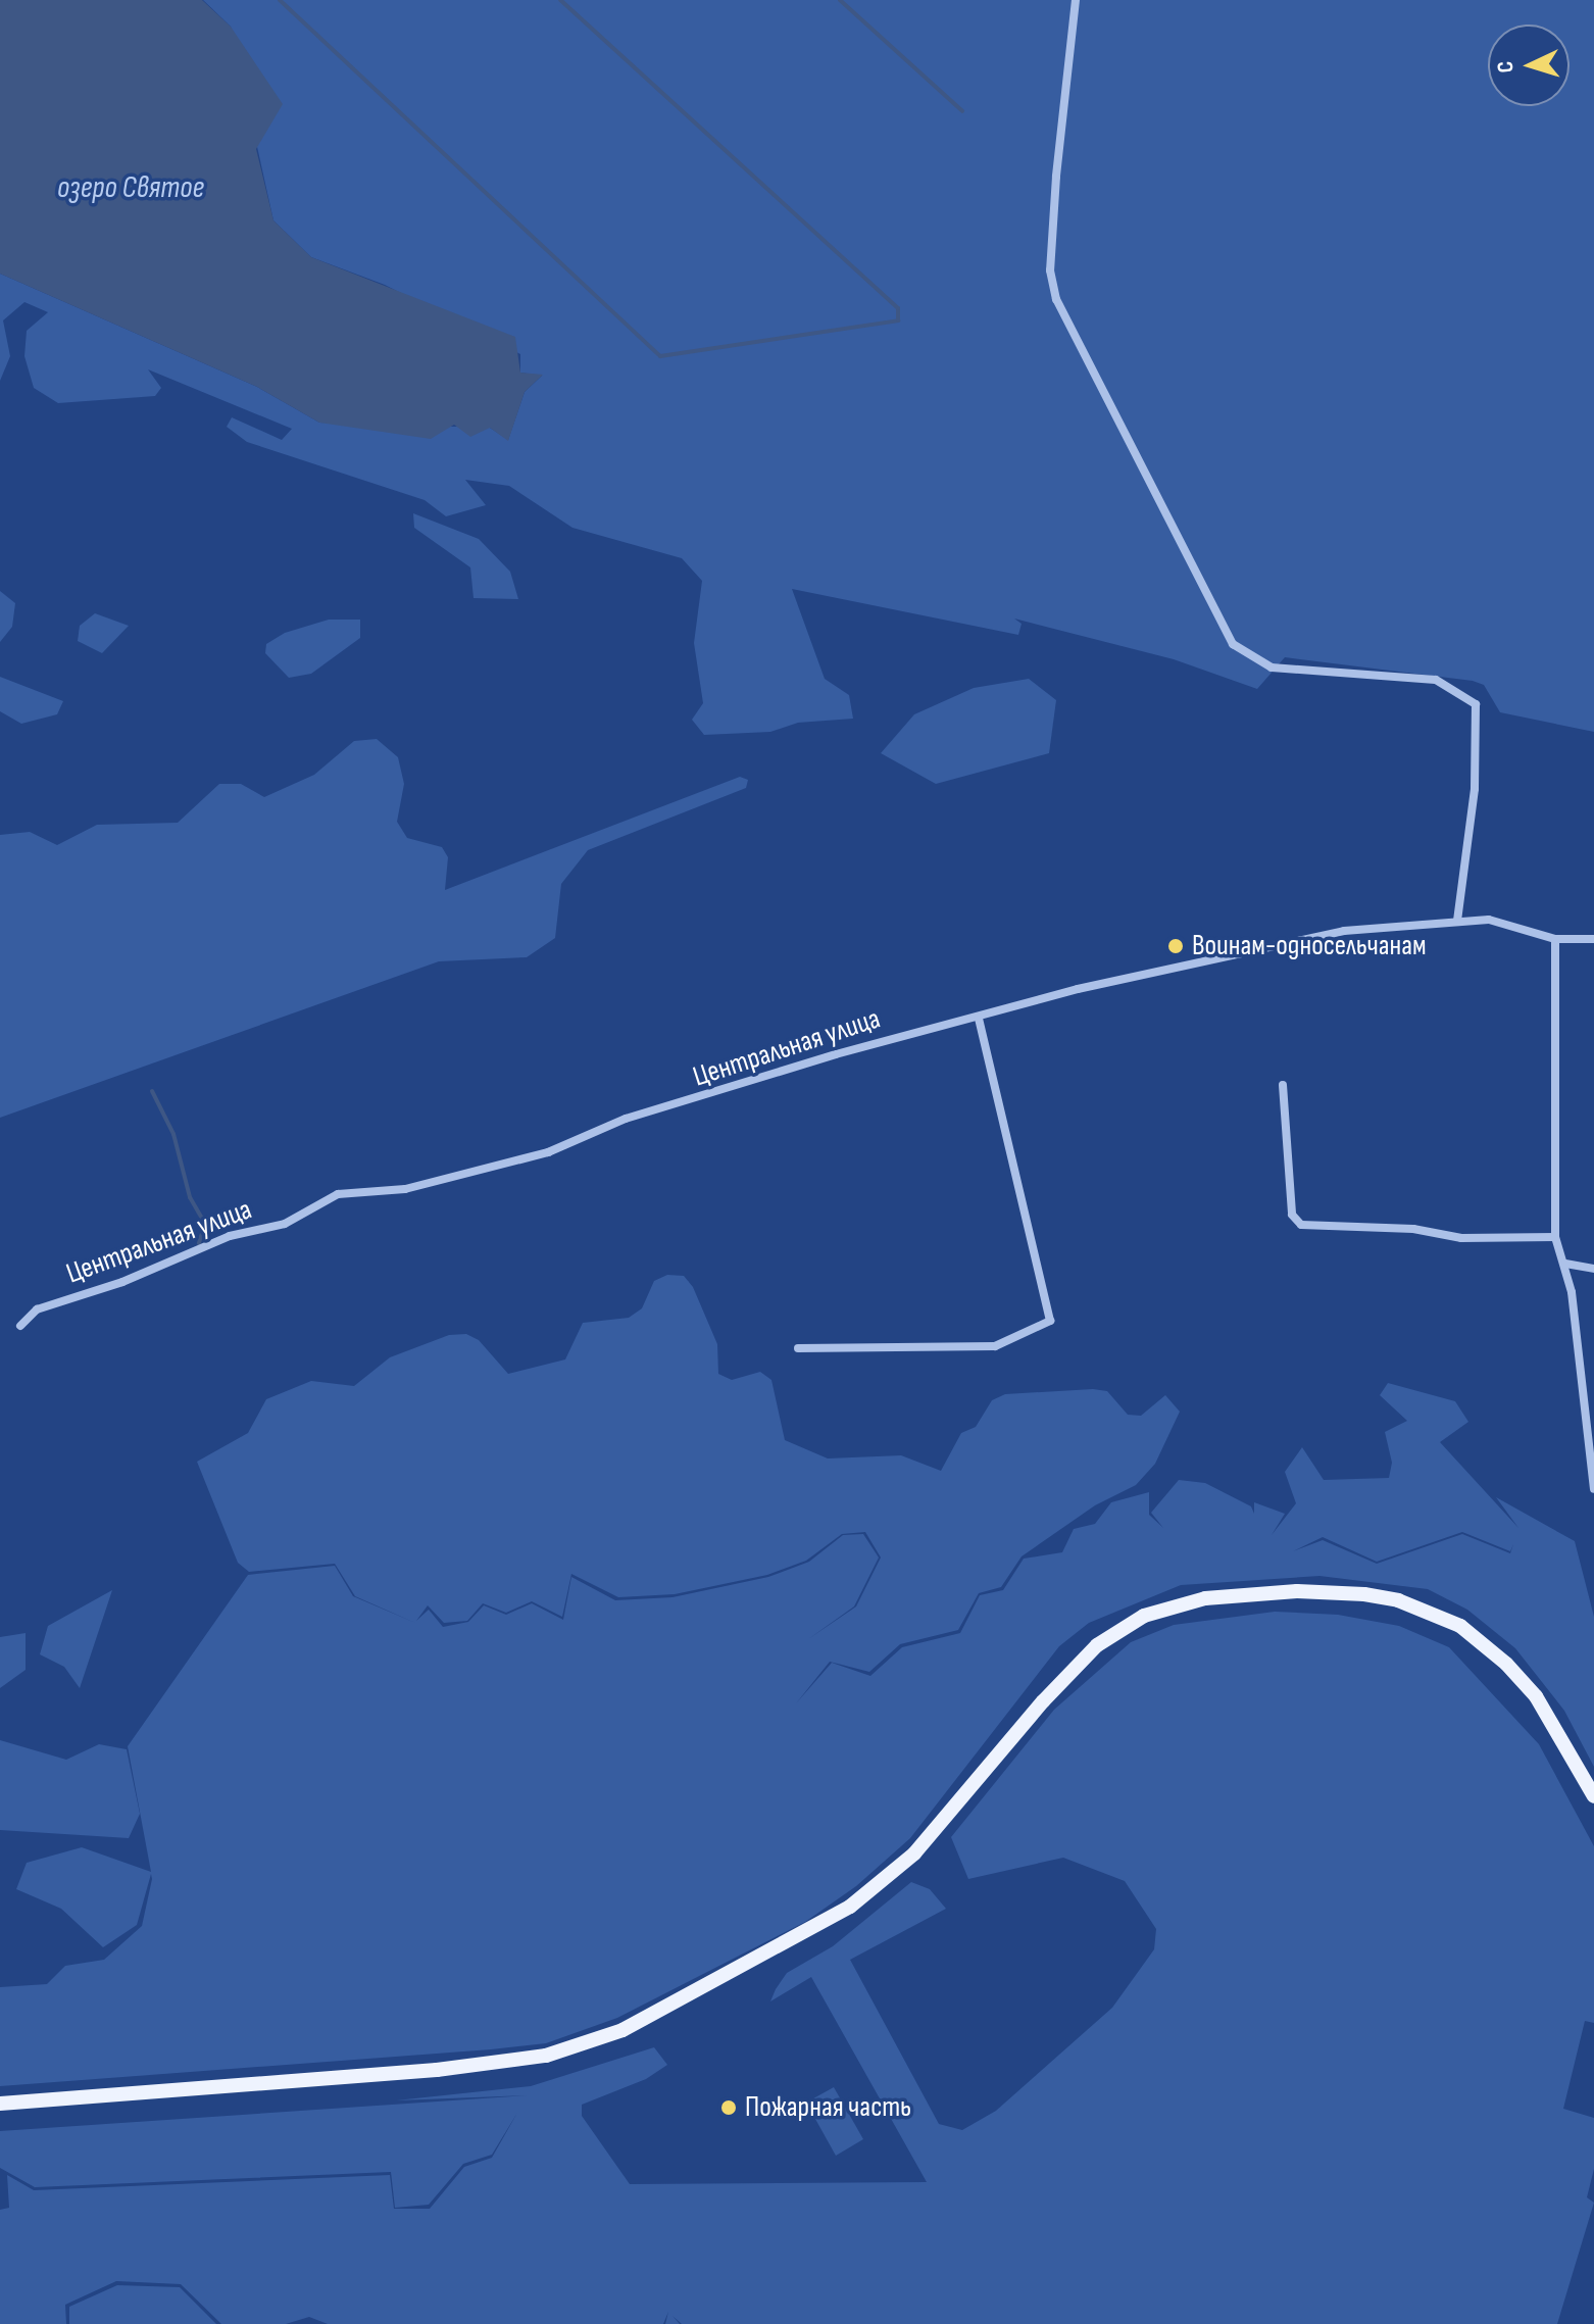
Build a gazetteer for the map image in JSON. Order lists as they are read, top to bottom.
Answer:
{
  "streets": {
    "street": ["Центральная улица"]
  },
  "water": ["озеро Святое"],
  "places": ["Воинам-односельчанам", "Пожарная часть"],
  "north": "left"
}
